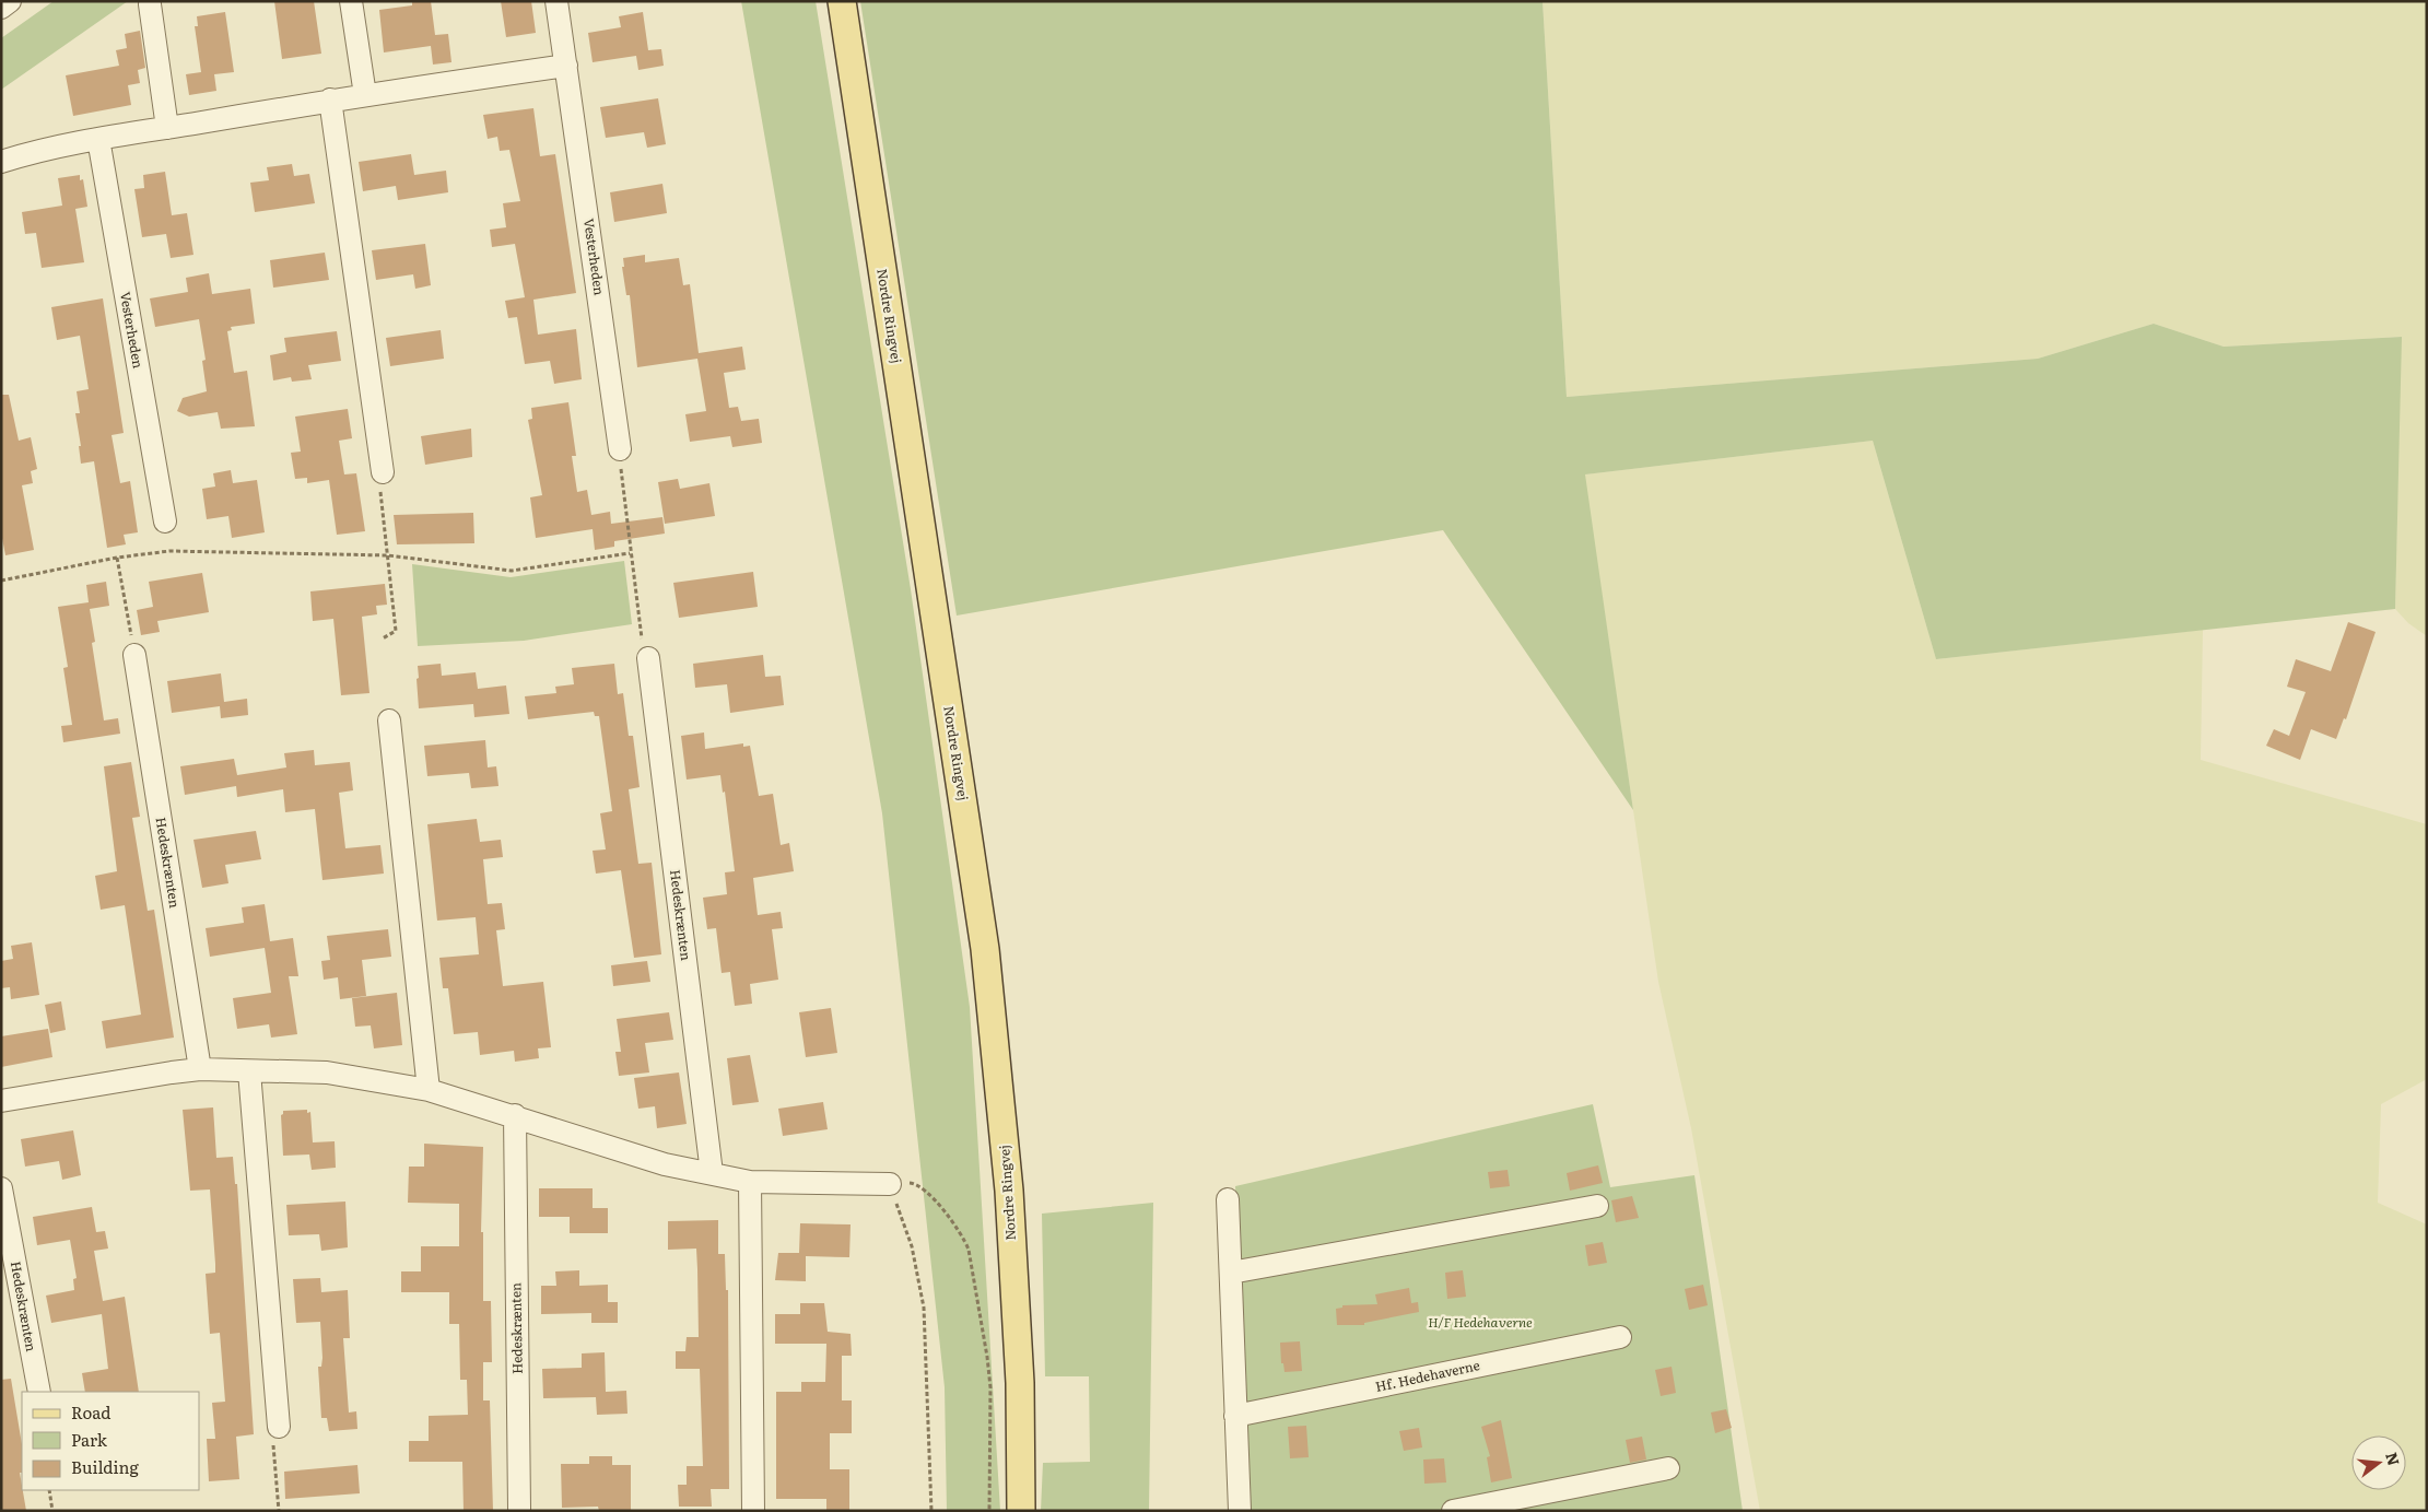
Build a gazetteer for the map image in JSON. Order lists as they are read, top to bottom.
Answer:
{
  "streets": {
    "main road": ["Nordre Ringvej"],
    "street": ["Vesterheden", "Hedeskrænten", "Hf. Hedehaverne"]
  },
  "parks": ["H/F Hedehaverne"],
  "legend": ["Road", "Park", "Building"],
  "north": "right"
}
